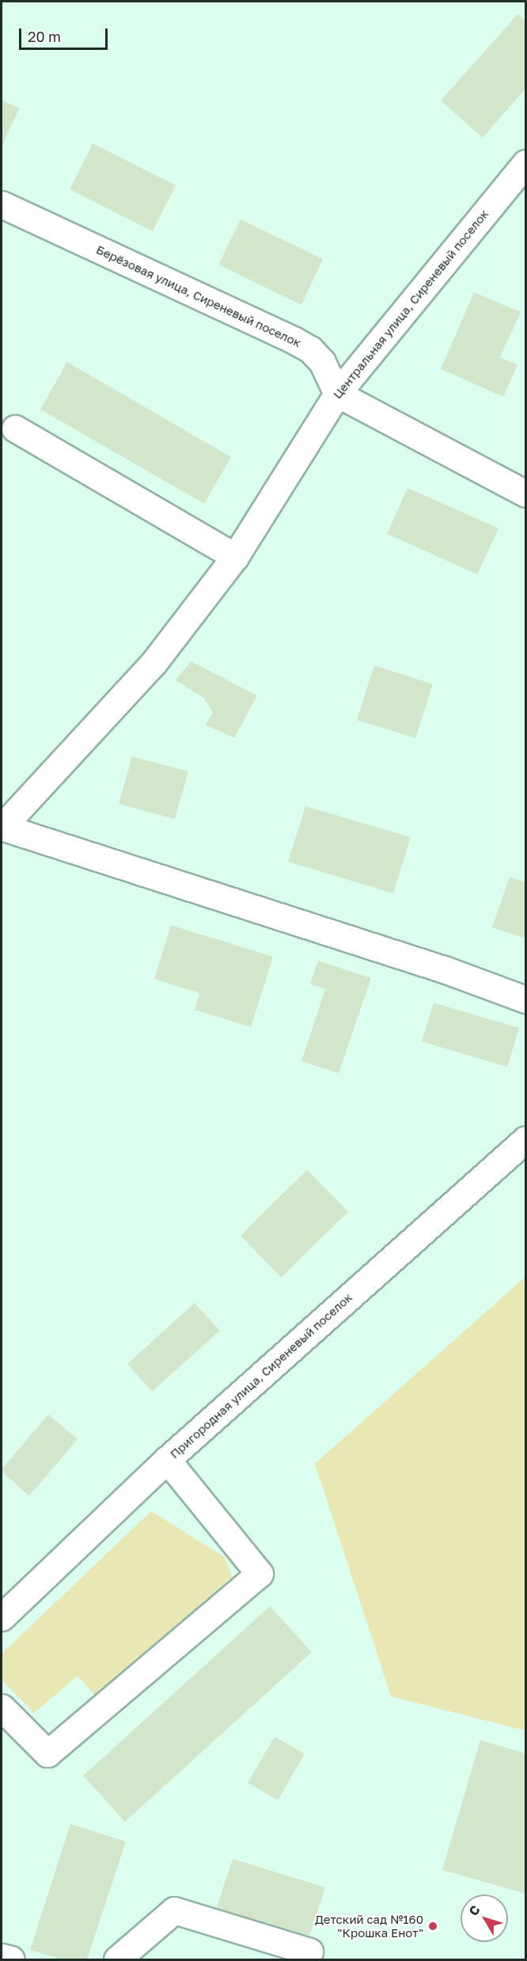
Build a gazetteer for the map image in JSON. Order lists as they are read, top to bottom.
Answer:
{
  "streets": {
    "street": ["Берёзовая улица, Сиреневый поселок", "Центральная улица, Сиреневый поселок", "Пригородная улица, Сиреневый поселок"]
  },
  "crossings": [
    ["Берёзовая улица, Сиреневый поселок", "Центральная улица, Сиреневый поселок"]
  ],
  "places": ["Детский сад №160 \"Крошка Енот\""],
  "scale_bar": "20 m",
  "north": "top left"
}
